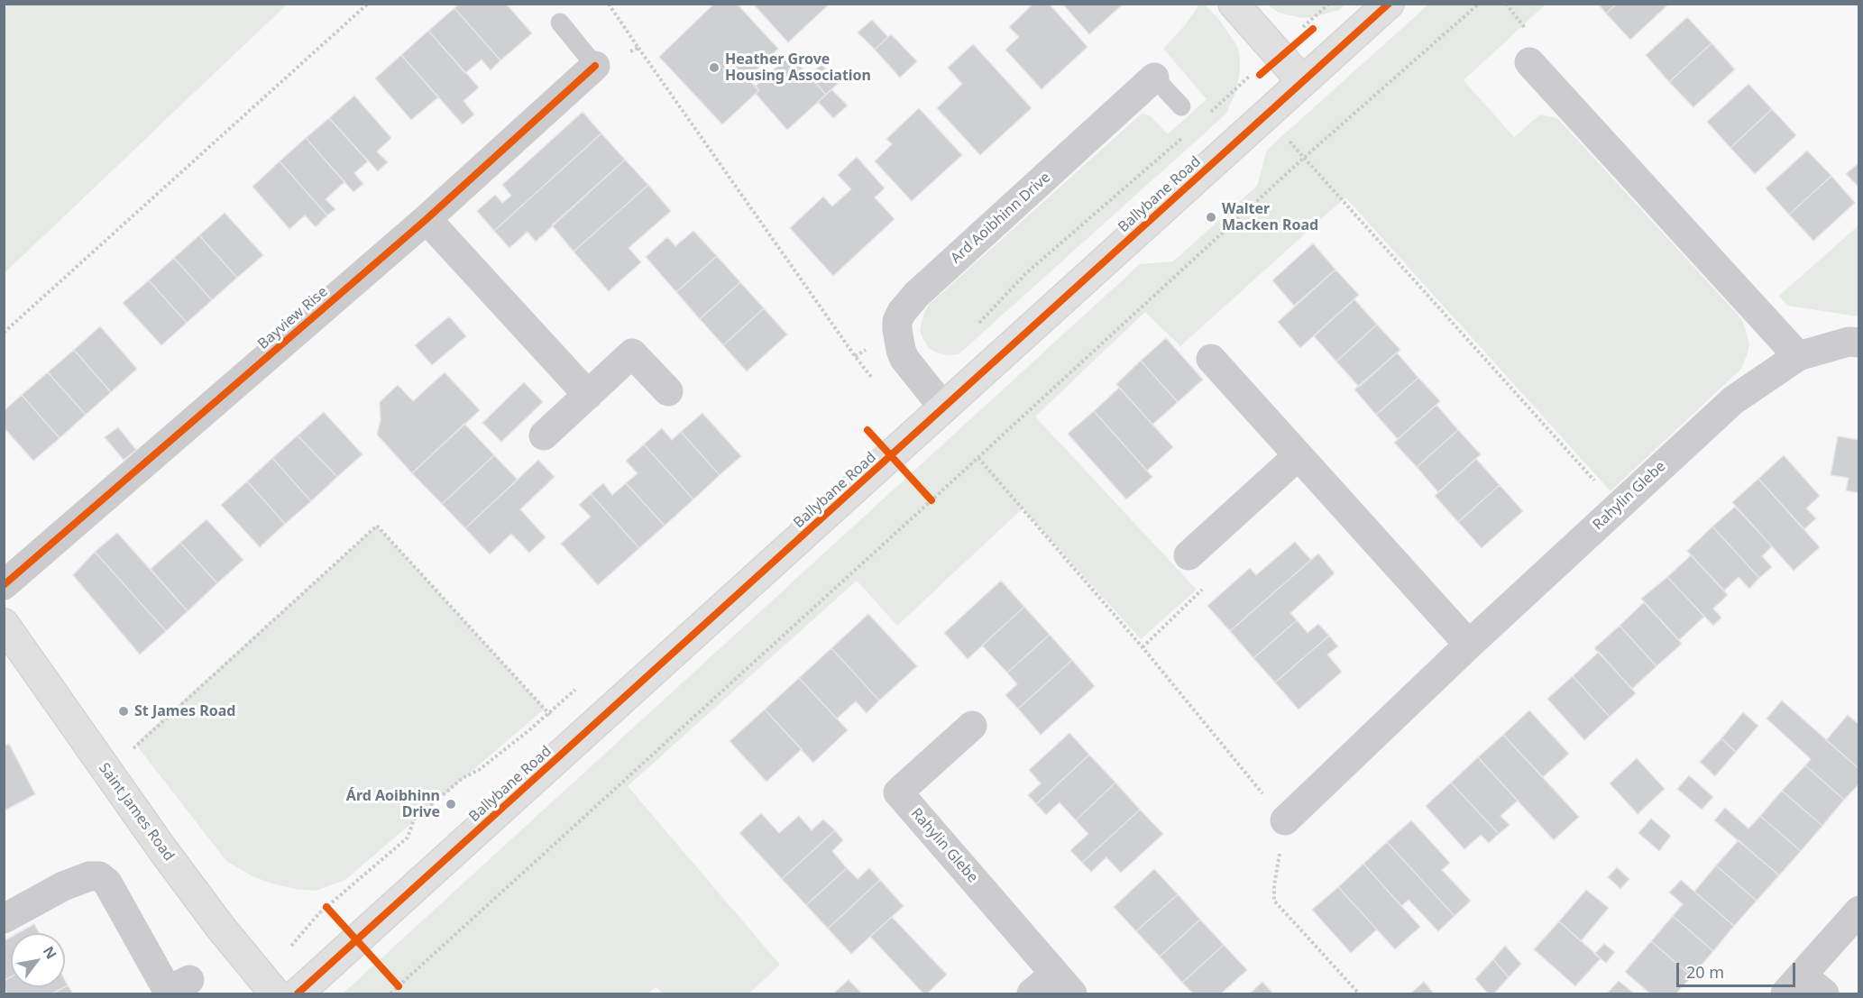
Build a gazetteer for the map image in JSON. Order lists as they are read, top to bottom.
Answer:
{
  "streets": {
    "main road": ["Ballybane Road", "Saint James Road"],
    "street": ["Ard Aoibhinn Drive", "Bayview Rise", "Rahylin Glebe"]
  },
  "crossings": [
    ["Ballybane Road", "Ard Aoibhinn Drive"]
  ],
  "places": [
    "Heather Grove Housing Association",
    "Walter Macken Road",
    "St James Road",
    "Árd Aoibhinn Drive"
  ],
  "scale_bar": "20 m",
  "north": "top right"
}
